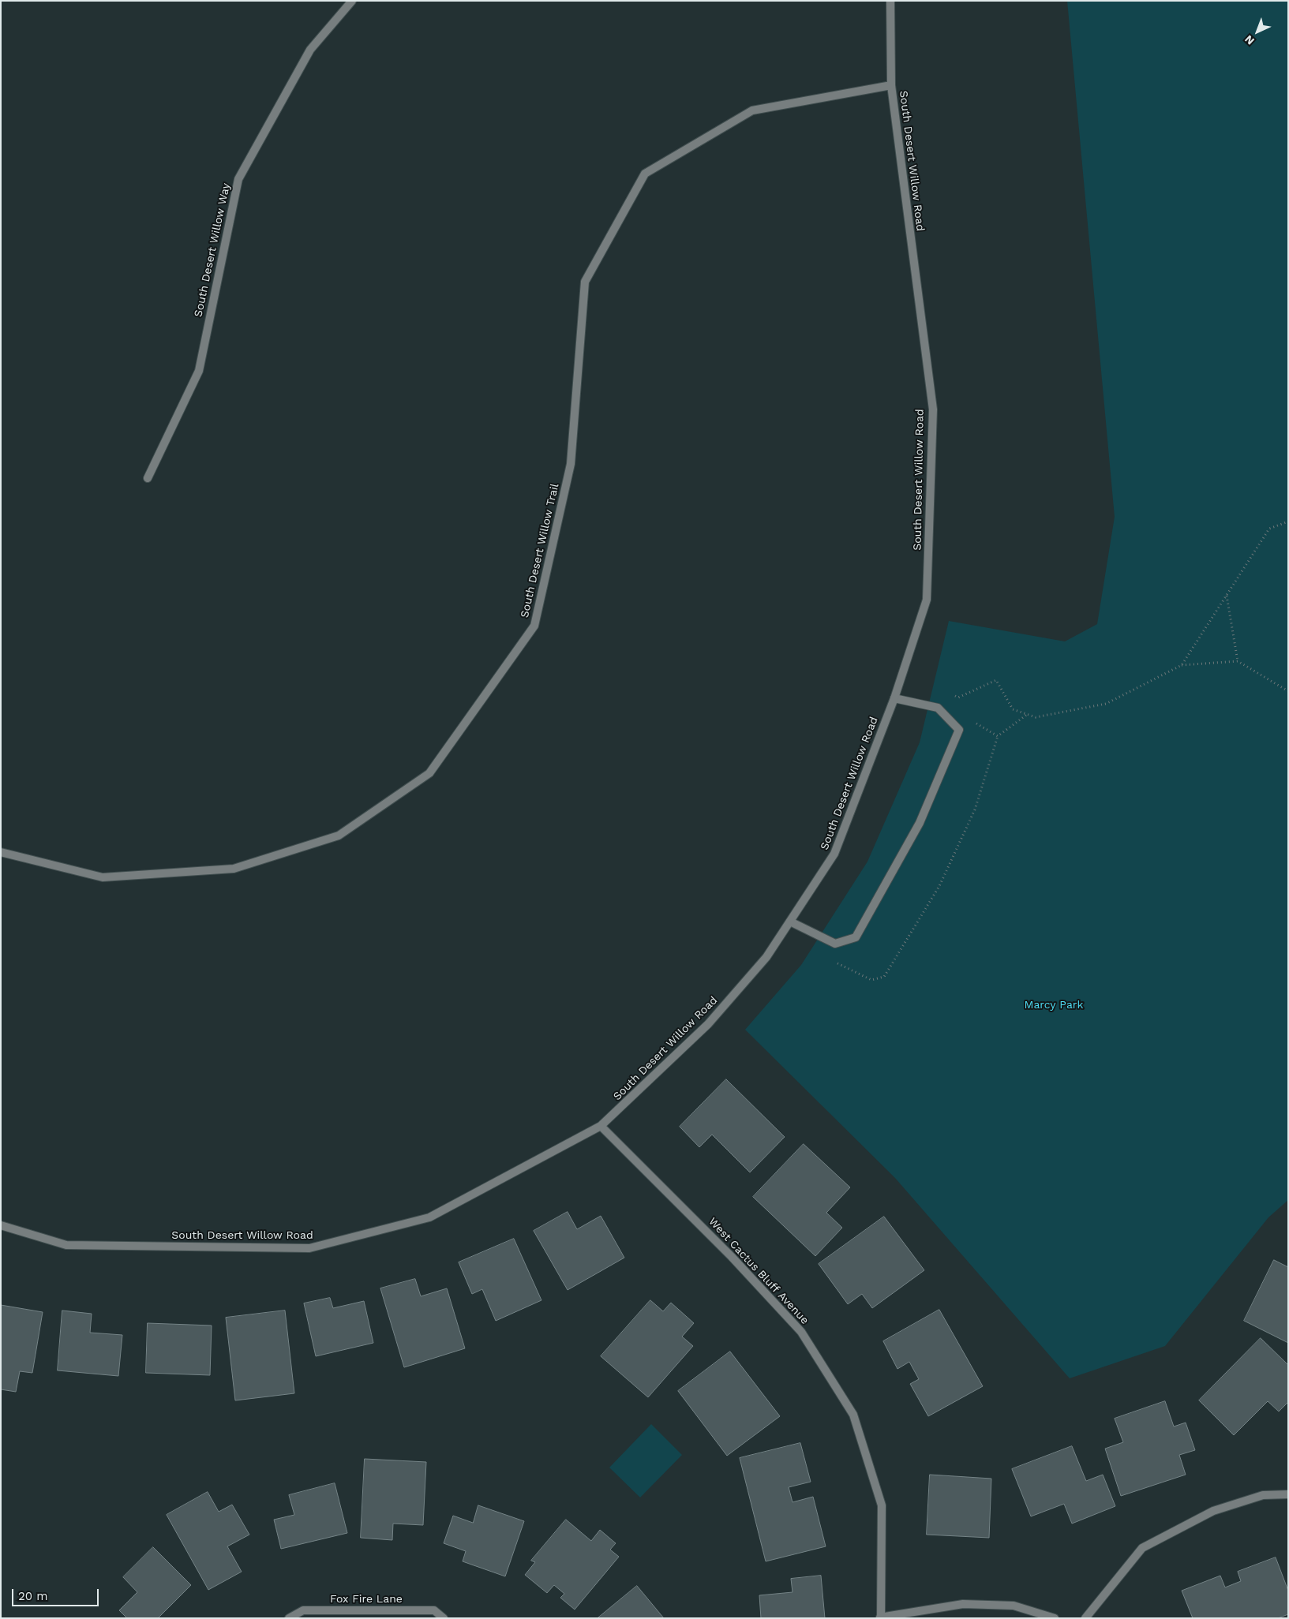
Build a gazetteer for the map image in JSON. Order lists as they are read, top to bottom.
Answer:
{
  "streets": {
    "street": [
      "South Desert Willow Road",
      "South Desert Willow Way",
      "South Desert Willow Trail",
      "West Cactus Bluff Avenue",
      "Fox Fire Lane"
    ]
  },
  "crossings": [
    ["South Desert Willow Road", "South Desert Willow Trail"],
    ["South Desert Willow Road", "West Cactus Bluff Avenue"]
  ],
  "parks": ["Marcy Park"],
  "scale_bar": "20 m",
  "north": "bottom left"
}
